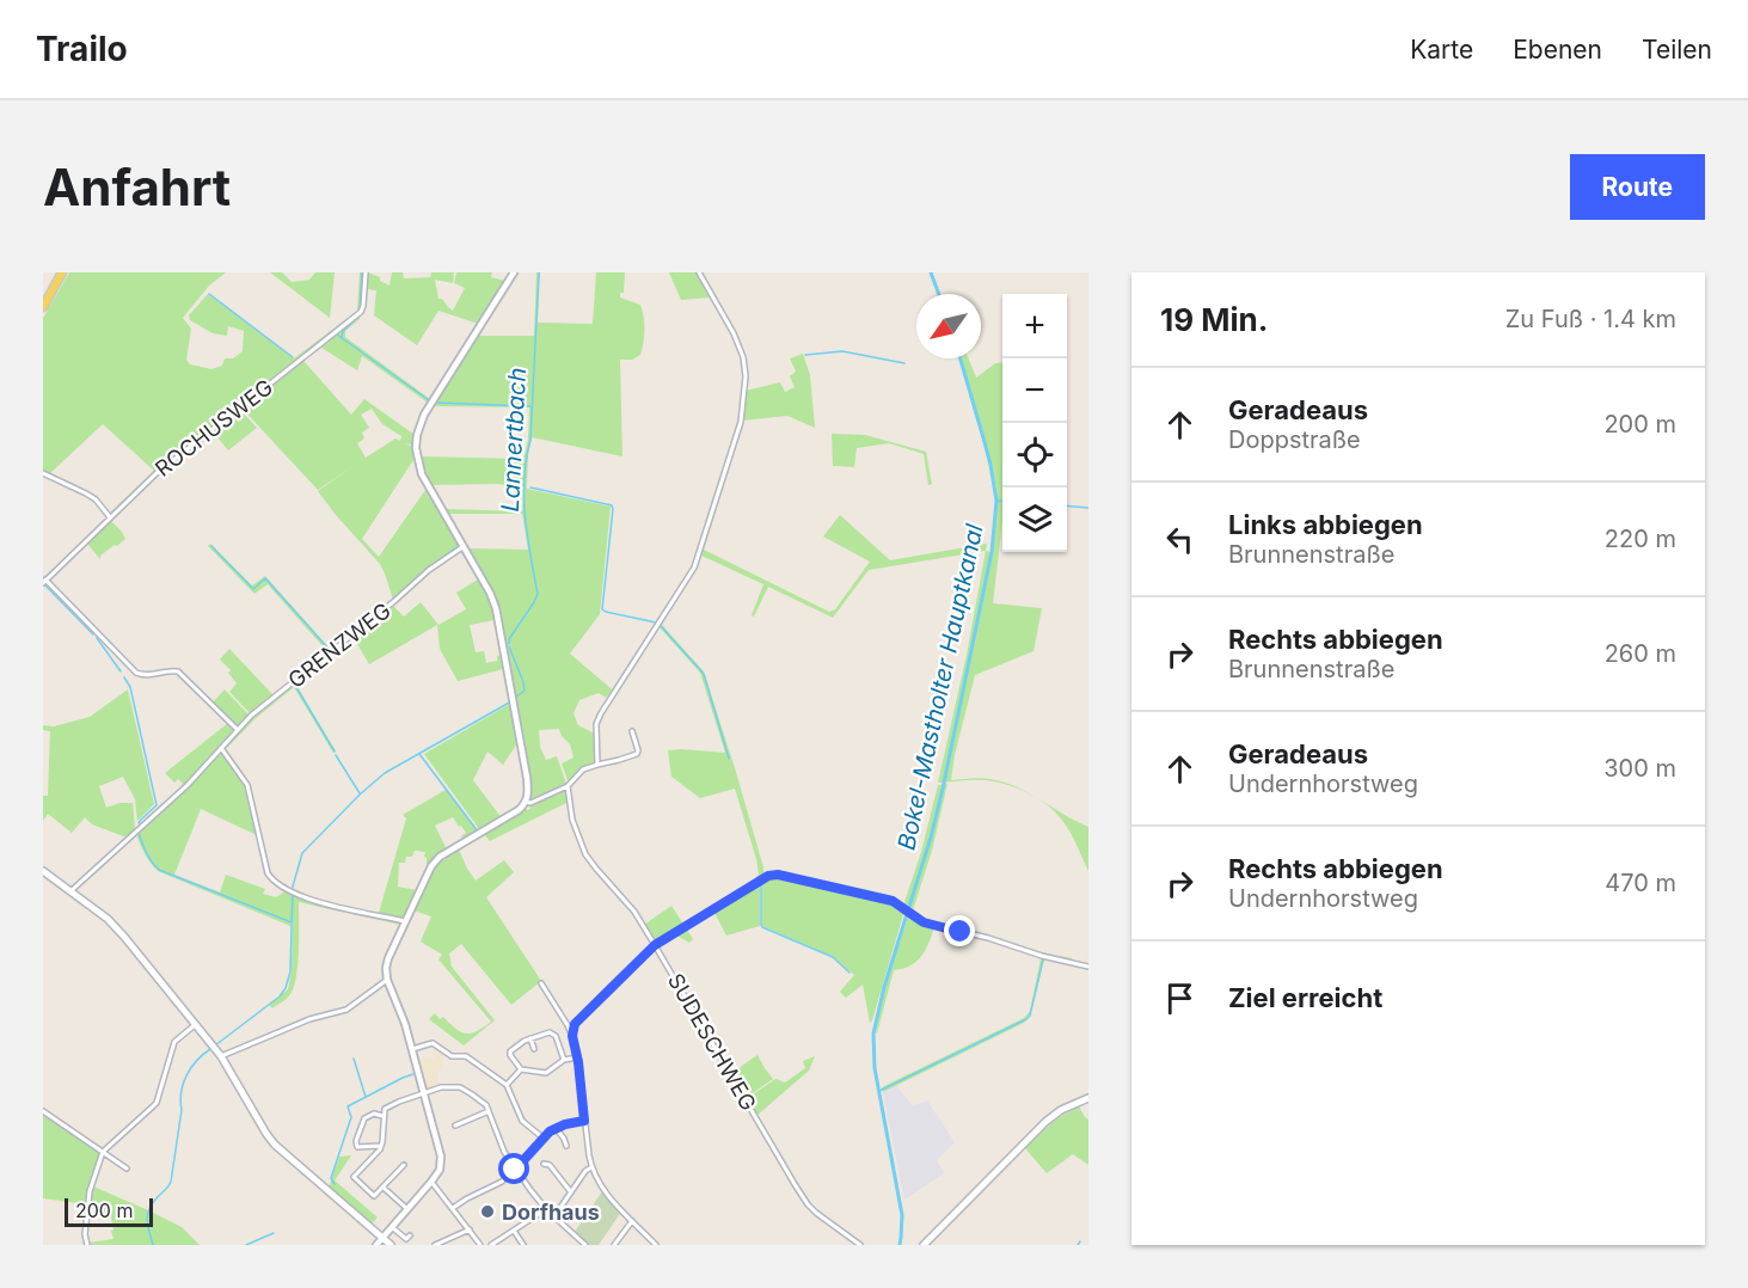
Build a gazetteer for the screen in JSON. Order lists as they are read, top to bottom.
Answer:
{
  "streets": {
    "street": ["ROCHUSWEG", "GRENZWEG", "SUDESCHWEG"]
  },
  "crossings": [
    ["ROCHUSWEG", "GRENZWEG"]
  ],
  "water": ["Lannertbach", "Bokel-Mastholter Hauptkanal"],
  "places": ["Dorfhaus"],
  "scale_bar": "200 m",
  "north": "bottom left",
  "page": {
    "header": "Trailo",
    "nav": ["Karte", "Ebenen", "Teilen"],
    "buttons": "Route",
    "title": "Anfahrt",
    "heading": ["19 Min.", "Zu Fuß · 1.4 km"],
    "map_buttons": ["+", "−"],
    "list": [
      ["Geradeaus", "Doppstraße", "200 m"],
      ["Links abbiegen", "Brunnenstraße", "220 m"],
      ["Rechts abbiegen", "Brunnenstraße", "260 m"],
      ["Geradeaus", "Undernhorstweg", "300 m"],
      ["Rechts abbiegen", "Undernhorstweg", "470 m"],
      "Ziel erreicht"
    ],
    "scale": "200 m"
  }
}
